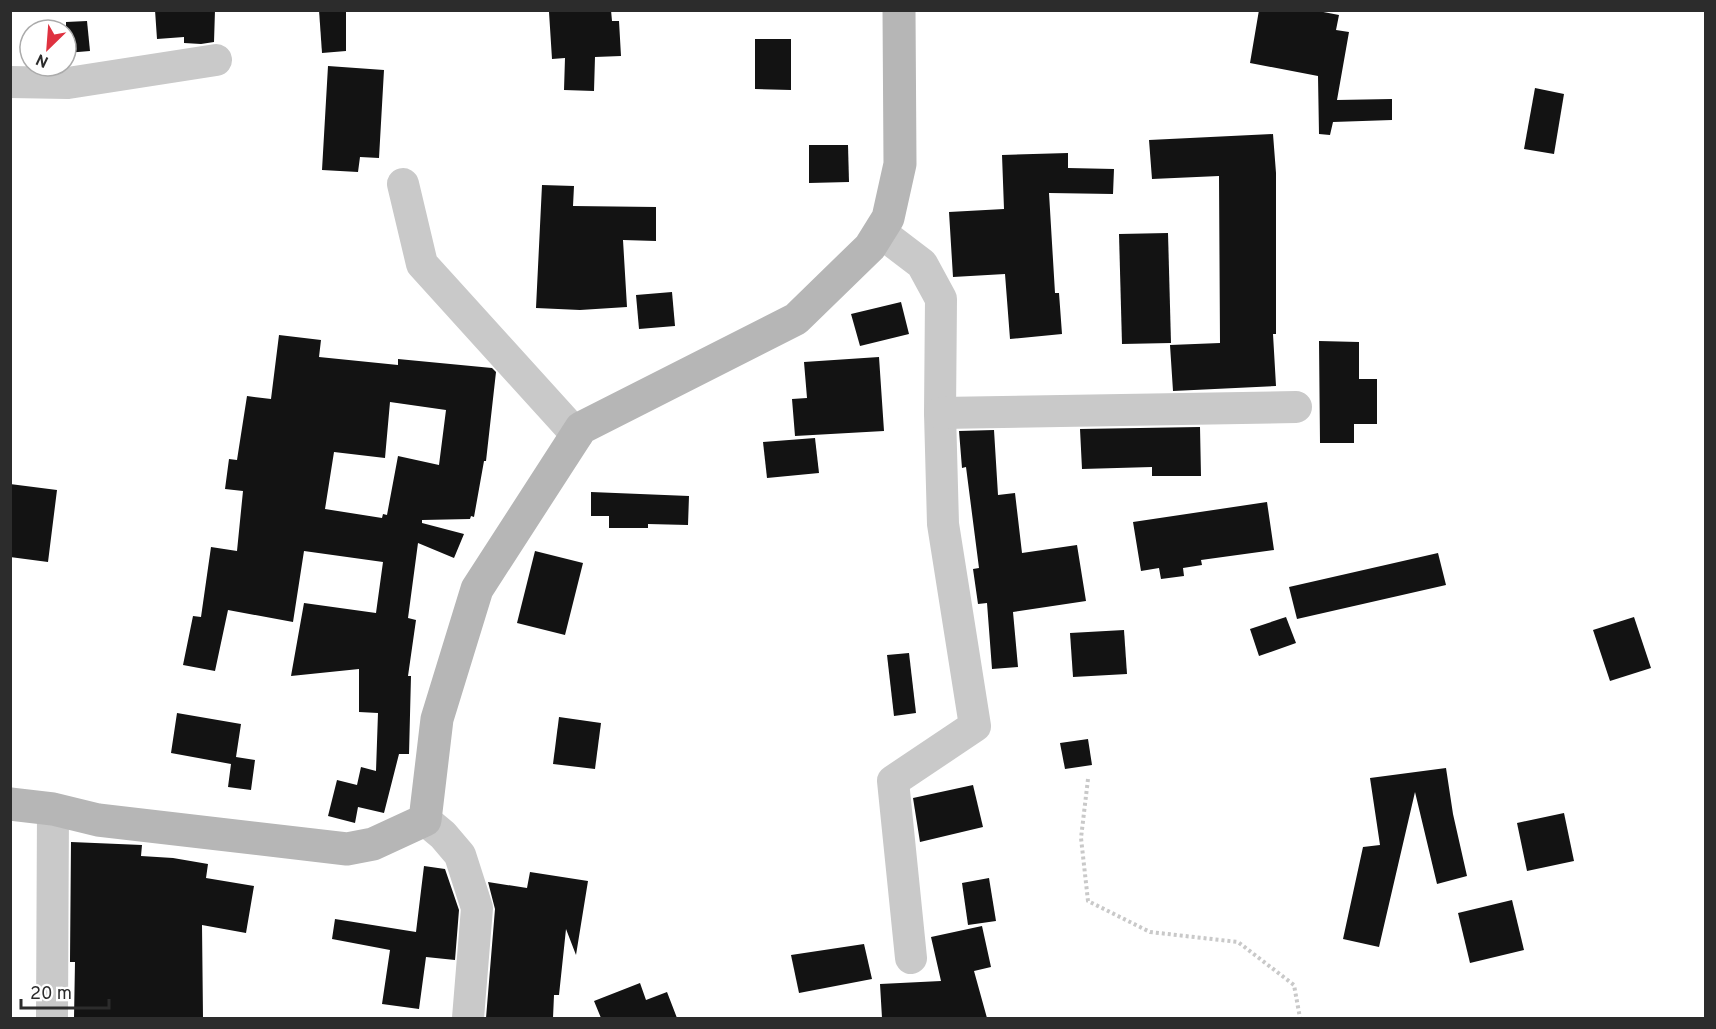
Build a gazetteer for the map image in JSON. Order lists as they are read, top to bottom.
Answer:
{
  "scale_bar": "20 m",
  "north": "bottom left"
}
